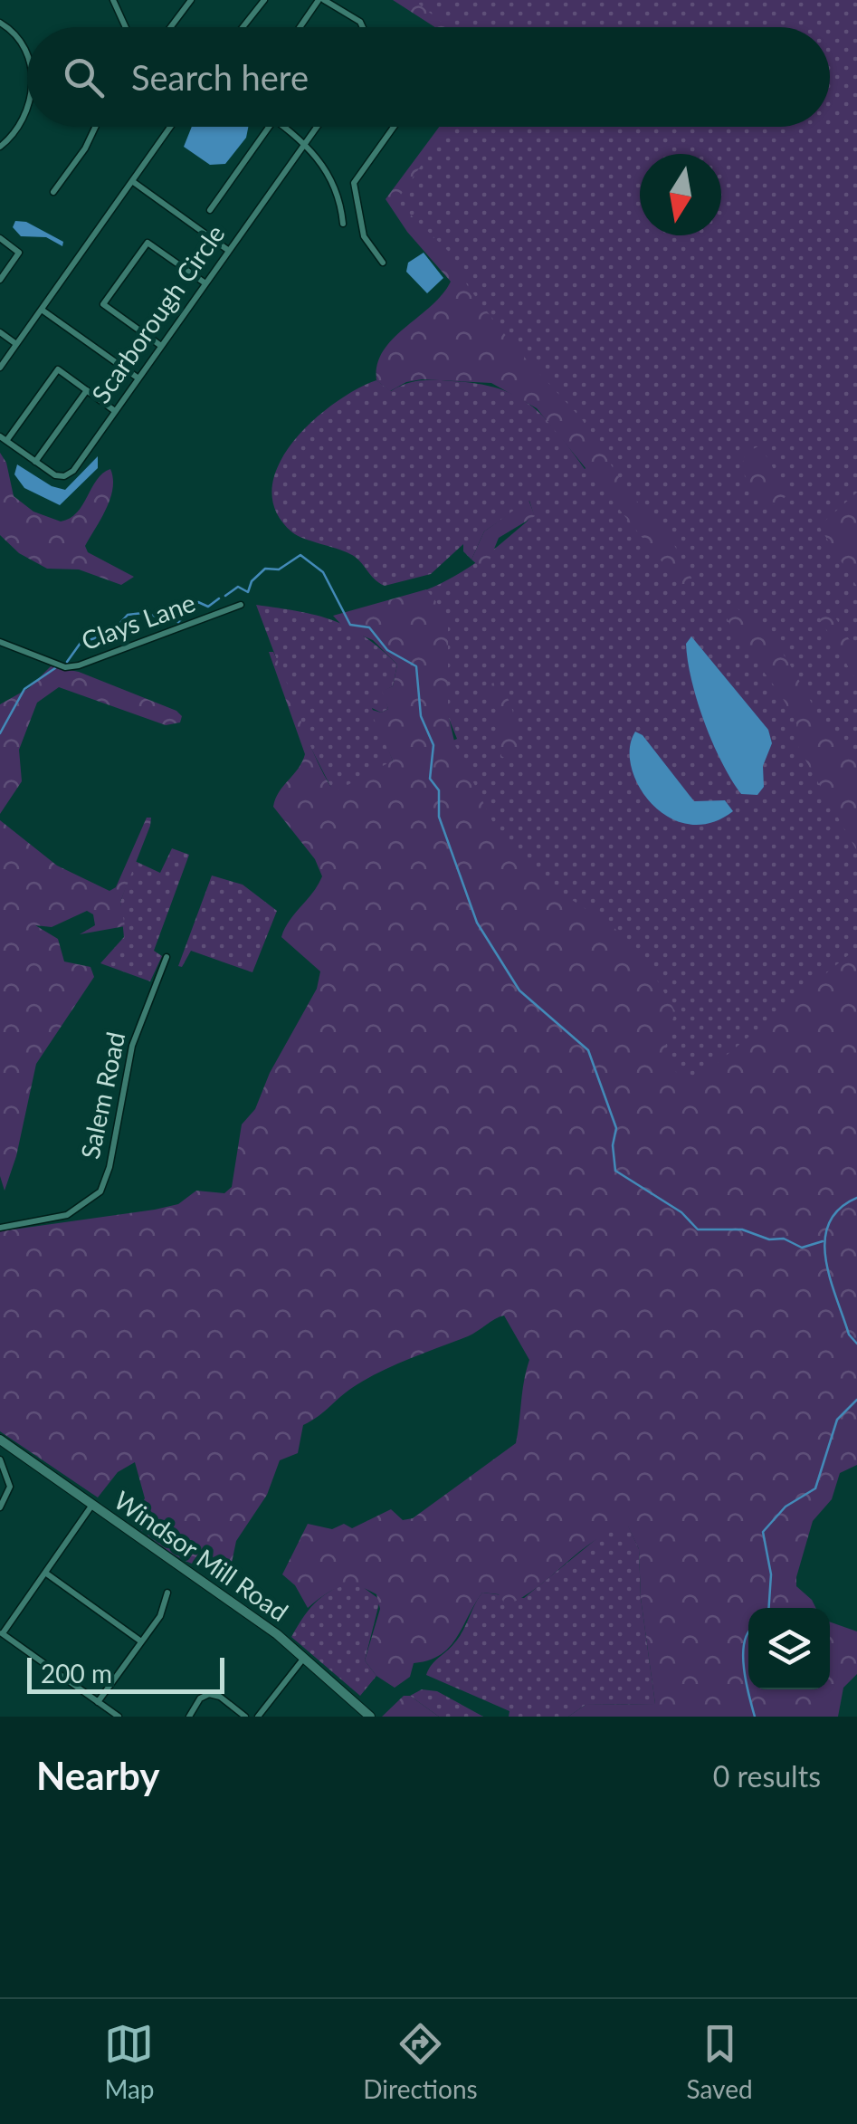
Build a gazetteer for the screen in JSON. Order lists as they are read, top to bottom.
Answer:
{
  "streets": {
    "main road": ["Windsor Mill Road"],
    "street": ["Scarborough Circle", "Clays Lane", "Salem Road"]
  },
  "scale_bar": "200 m",
  "north": "bottom",
  "page": {
    "search": "Search here",
    "scale": "200 m",
    "heading": ["Nearby", "0 results"],
    "nav": ["Map", "Directions", "Saved"]
  }
}
